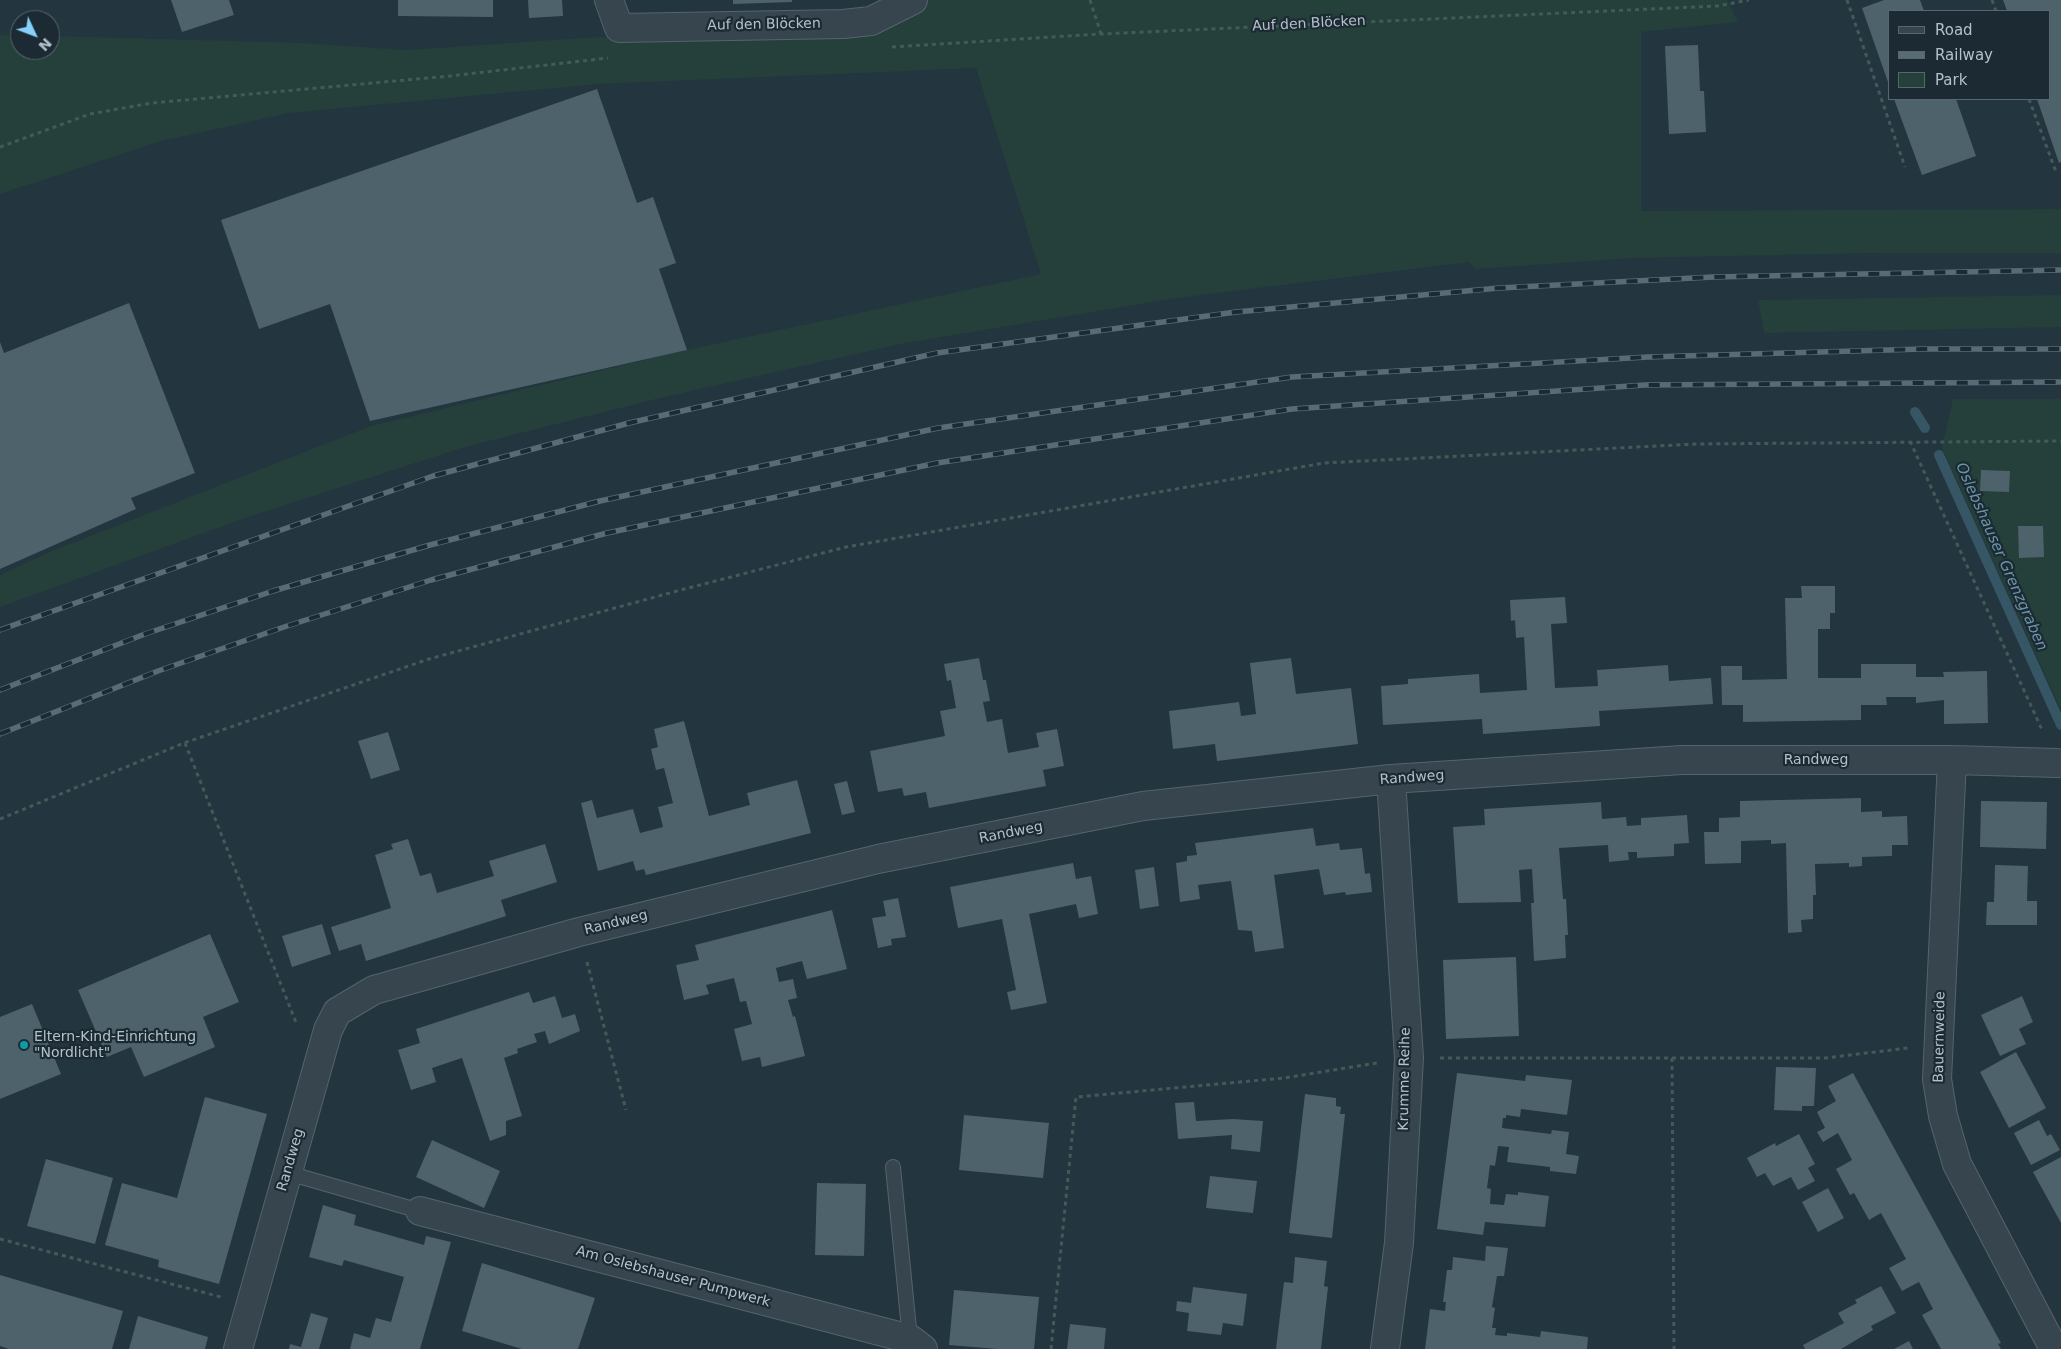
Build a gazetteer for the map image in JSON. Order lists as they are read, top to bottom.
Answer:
{
  "streets": {
    "street": [
      "Auf den Blöcken",
      "Randweg",
      "Bauernweide",
      "Krumme Reihe",
      "Am Oslebshauser Pumpwerk"
    ]
  },
  "crossings": [
    ["Randweg", "Bauernweide"],
    ["Randweg", "Krumme Reihe"]
  ],
  "water": ["Oslebshauser Grenzgraben"],
  "places": ["Eltern-Kind-Einrichtung \"Nordlicht\""],
  "legend": ["Road", "Railway", "Park"],
  "north": "bottom right"
}
